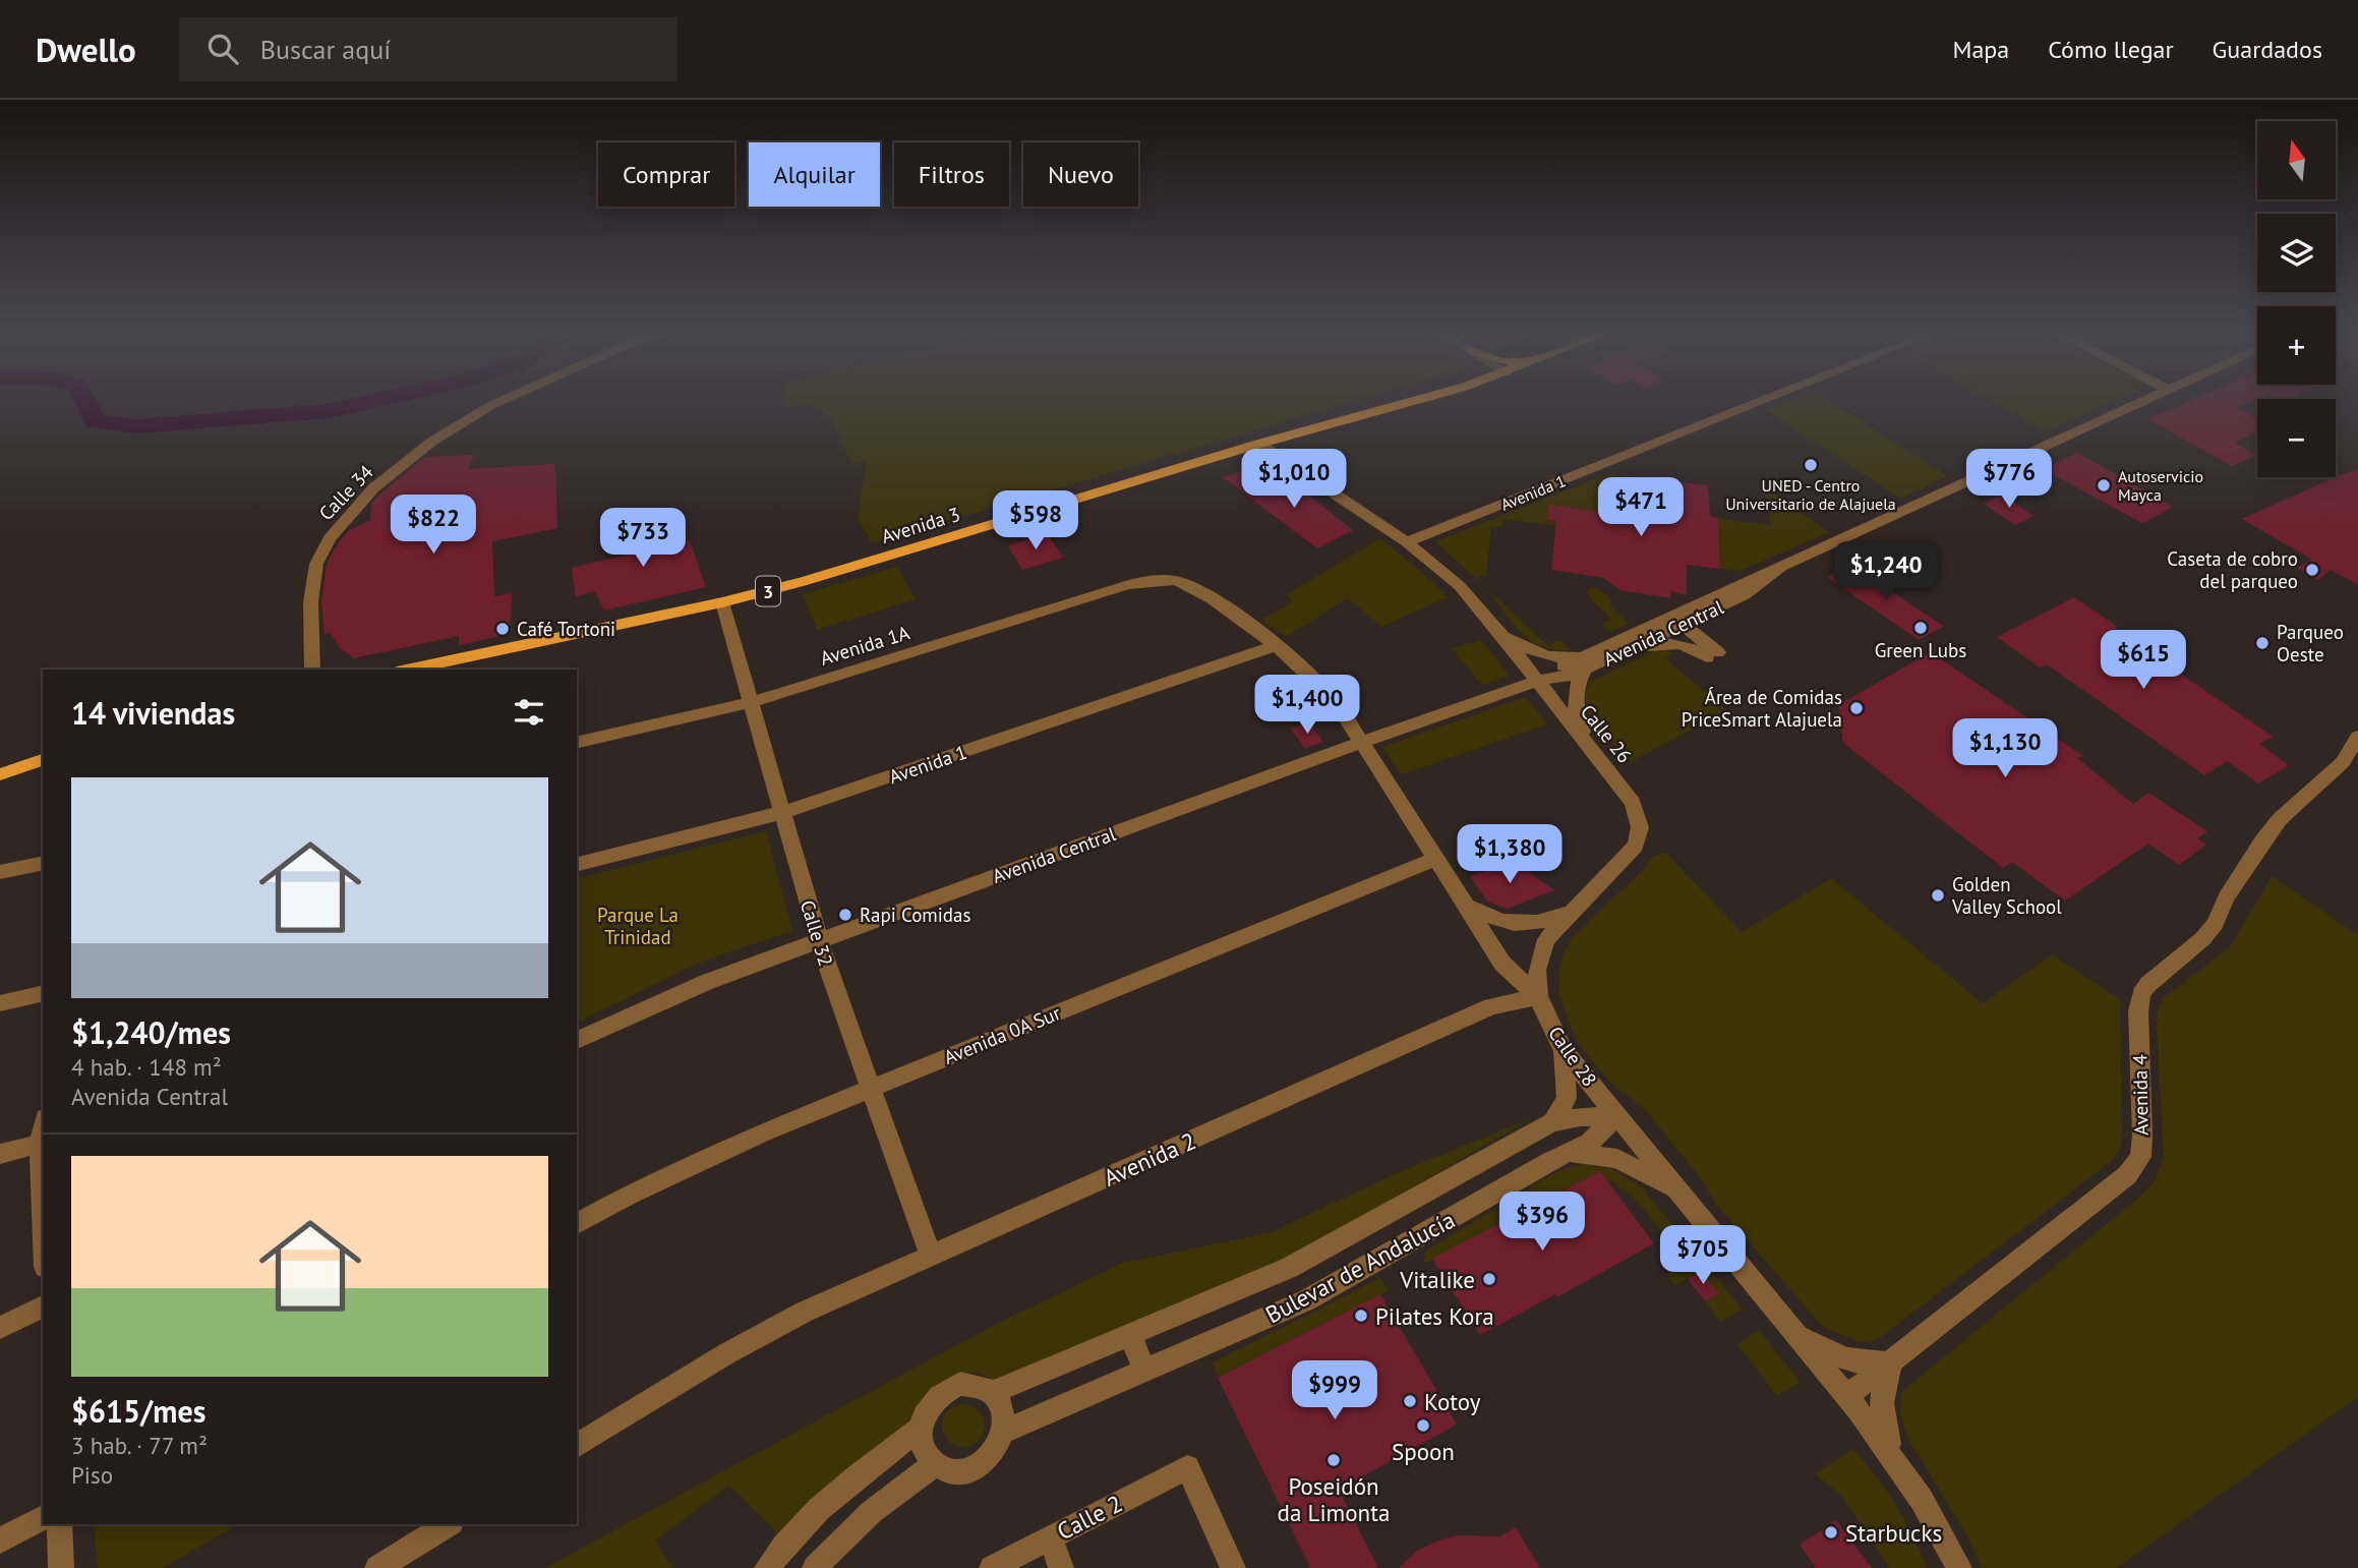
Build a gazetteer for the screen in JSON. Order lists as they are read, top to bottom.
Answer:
{
  "streets": {
    "main road": ["Avenida 3", "3"],
    "street": [
      "Calle 34",
      "Avenida 1",
      "Avenida Central",
      "Avenida 1A",
      "Calle 26",
      "Calle 32",
      "Avenida 0A Sur",
      "Calle 28",
      "Avenida 4",
      "Avenida 2",
      "Bulevar de Andalucía",
      "Calle 2"
    ]
  },
  "crossings": [
    ["Avenida 1", "Calle 32"],
    ["Avenida 1", "Calle 28"],
    ["Avenida 3", "Calle 32"],
    ["Avenida Central", "Calle 26"],
    ["Avenida Central", "Calle 32"],
    ["Avenida Central", "Calle 28"],
    ["Avenida 1A", "Calle 32"],
    ["Avenida 1A", "Calle 28"],
    ["Calle 32", "Avenida 0A Sur"],
    ["Calle 32", "Avenida 2"],
    ["Avenida 0A Sur", "Calle 28"],
    ["Calle 28", "Avenida 4"],
    ["Calle 28", "Avenida 2"],
    ["Calle 28", "Bulevar de Andalucía"]
  ],
  "parks": ["Parque La Trinidad"],
  "places": [
    "UNED - Centro Universitario de Alajuela",
    "Autoservicio Mayca",
    "Caseta de cobro del parqueo",
    "Green Lubs",
    "Café Tortoni",
    "Parqueo Oeste",
    "Área de Comidas PriceSmart Alajuela",
    "Golden Valley School",
    "Rapi Comidas",
    "Vitalike",
    "Pilates Kora",
    "Kotoy",
    "Spoon",
    "Poseidón da Limonta",
    "Starbucks"
  ],
  "north": "top",
  "page": {
    "header": "Dwello",
    "search": "Buscar aquí",
    "nav": ["Mapa", "Cómo llegar", "Guardados"],
    "map_buttons": ["+", "−"],
    "chip": [
      "Comprar",
      "Alquilar",
      "Filtros",
      "Nuevo"
    ],
    "price": [
      "$1,010",
      "$776",
      "$471",
      "$598",
      "$822",
      "$733",
      "$1,240",
      "$615",
      "$1,400",
      "$1,130",
      "$1,380",
      "$396",
      "$705",
      "$999"
    ],
    "heading": "14 viviendas",
    "list": [
      {
        "name": "$1,240/mes",
        "note": "4 hab. · 148 m² · Avenida Central"
      },
      {
        "name": "$615/mes",
        "note": "3 hab. · 77 m² · Piso"
      }
    ]
  }
}
